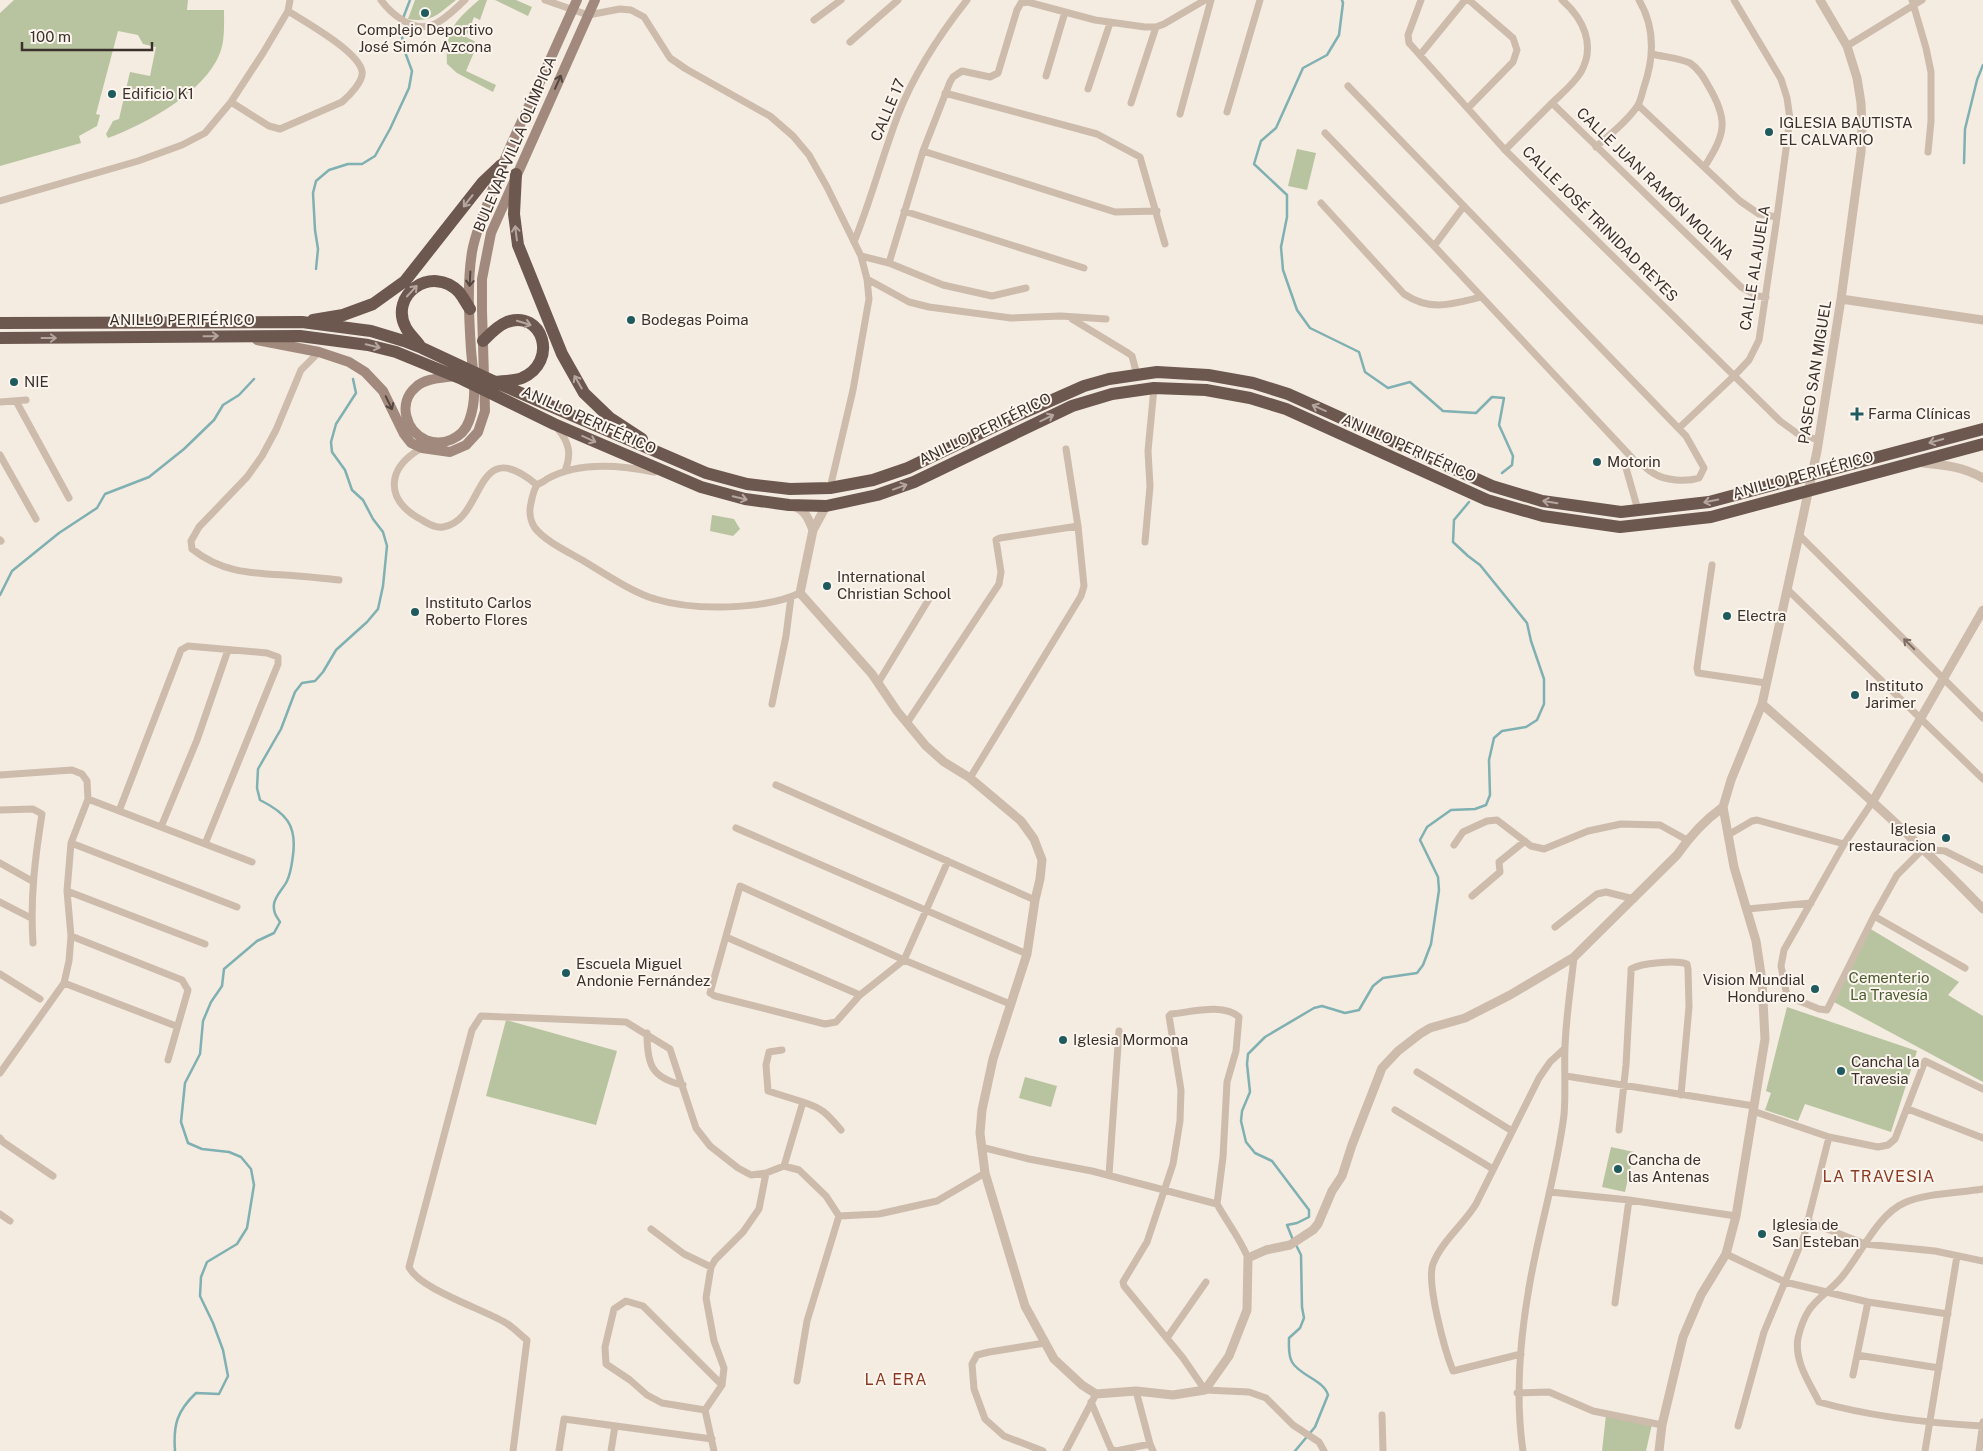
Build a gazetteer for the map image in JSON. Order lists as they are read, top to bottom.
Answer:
{
  "streets": {
    "highway": ["ANILLO PERIFÉRICO"],
    "main road": ["BULEVAR VILLA OLÍMPICA"],
    "street": [
      "CALLE 17",
      "CALLE JUAN RAMÓN MOLINA",
      "CALLE JOSÉ TRINIDAD REYES",
      "CALLE ALAJUELA",
      "PASEO SAN MIGUEL"
    ]
  },
  "crossings": [
    ["BULEVAR VILLA OLÍMPICA", "ANILLO PERIFÉRICO"],
    ["CALLE JUAN RAMÓN MOLINA", "CALLE ALAJUELA"],
    ["CALLE JOSÉ TRINIDAD REYES", "CALLE ALAJUELA"],
    ["CALLE JOSÉ TRINIDAD REYES", "PASEO SAN MIGUEL"]
  ],
  "districts": ["LA TRAVESIA", "LA ERA"],
  "parks": ["Cementerio La Travesía"],
  "places": {
    "other": [
      "Complejo Deportivo José Simón Azcona",
      "Edificio K1",
      "IGLESIA BAUTISTA EL CALVARIO",
      "Bodegas Poima",
      "NIE",
      "Motorin",
      "International Christian School",
      "Instituto Carlos Roberto Flores",
      "Electra",
      "Instituto Jarimer",
      "Iglesia restauracion",
      "Escuela Miguel Andonie Fernández",
      "Vision Mundial Hondureno",
      "Iglesia Mormona",
      "Cancha la Travesia",
      "Cancha de las Antenas",
      "Iglesia de San Esteban"
    ],
    "health": ["Farma Clínicas"]
  },
  "scale_bar": "100 m"
}
